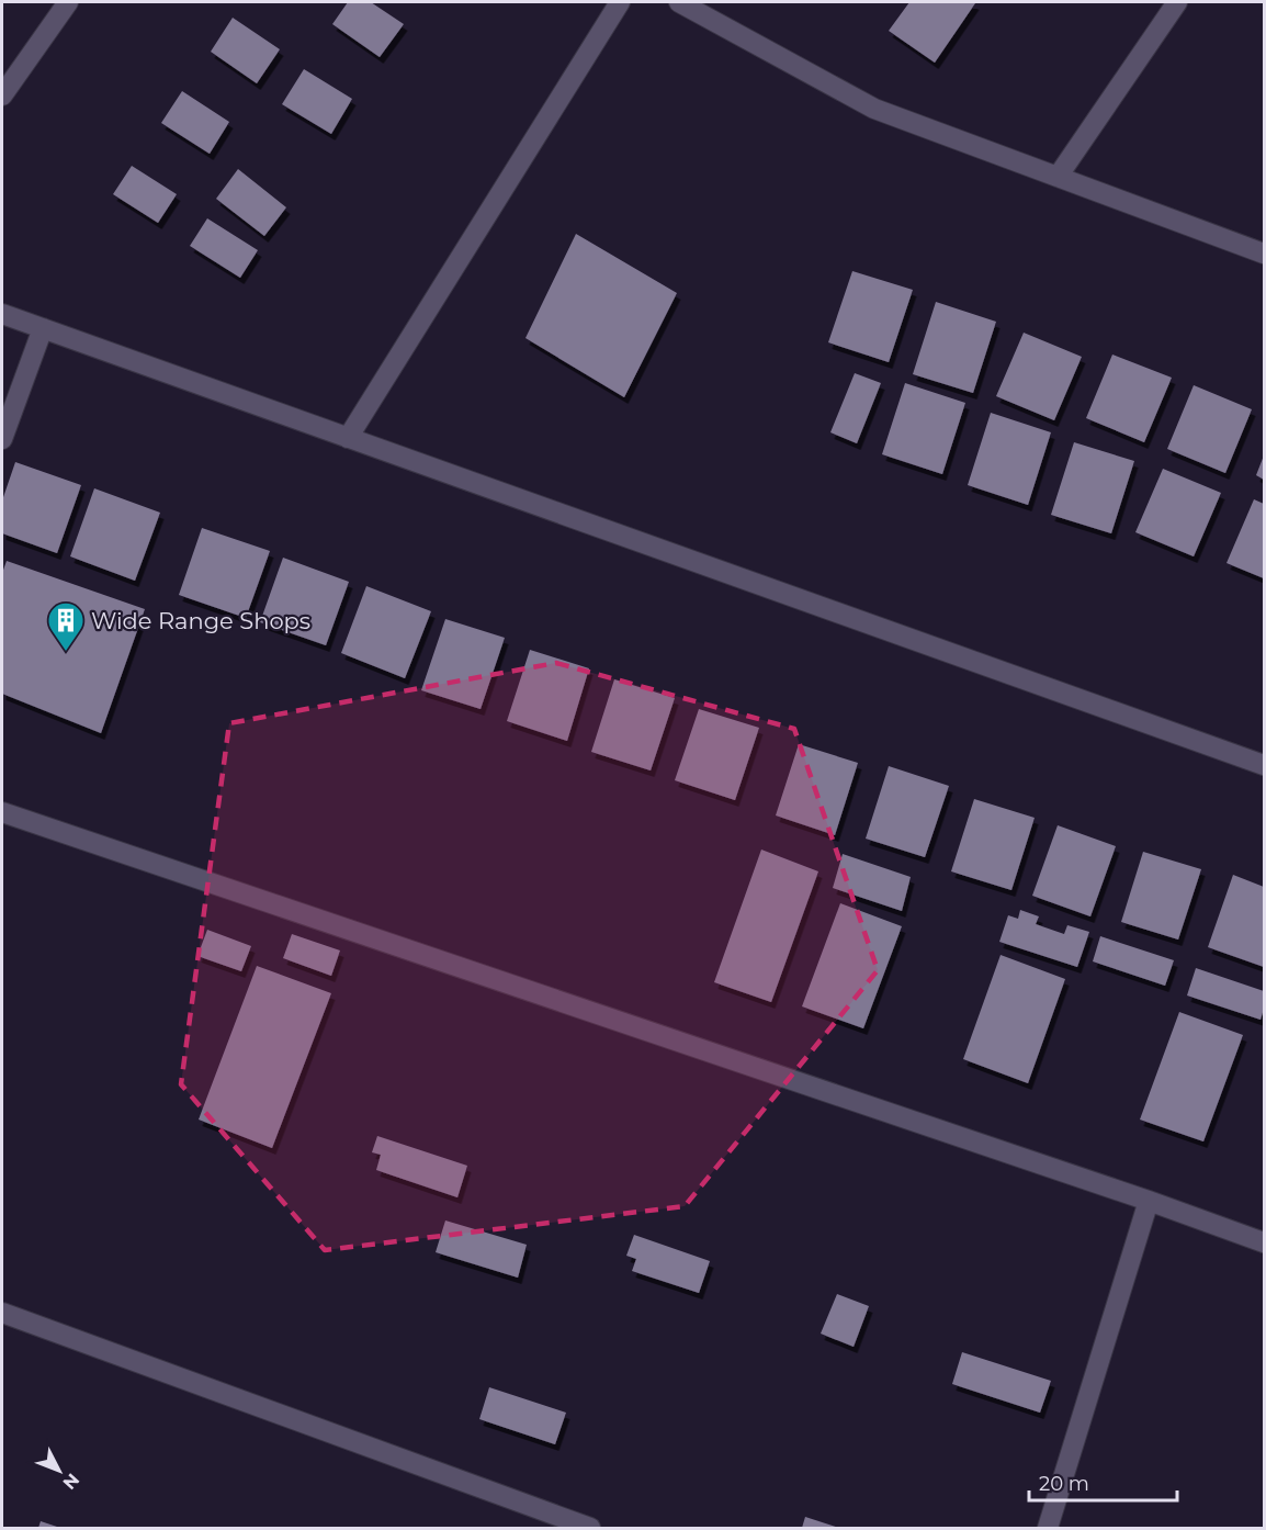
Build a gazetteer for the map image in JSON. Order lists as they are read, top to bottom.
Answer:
{
  "places": {
    "building": ["Wide Range Shops"]
  },
  "scale_bar": "20 m",
  "north": "bottom right"
}
